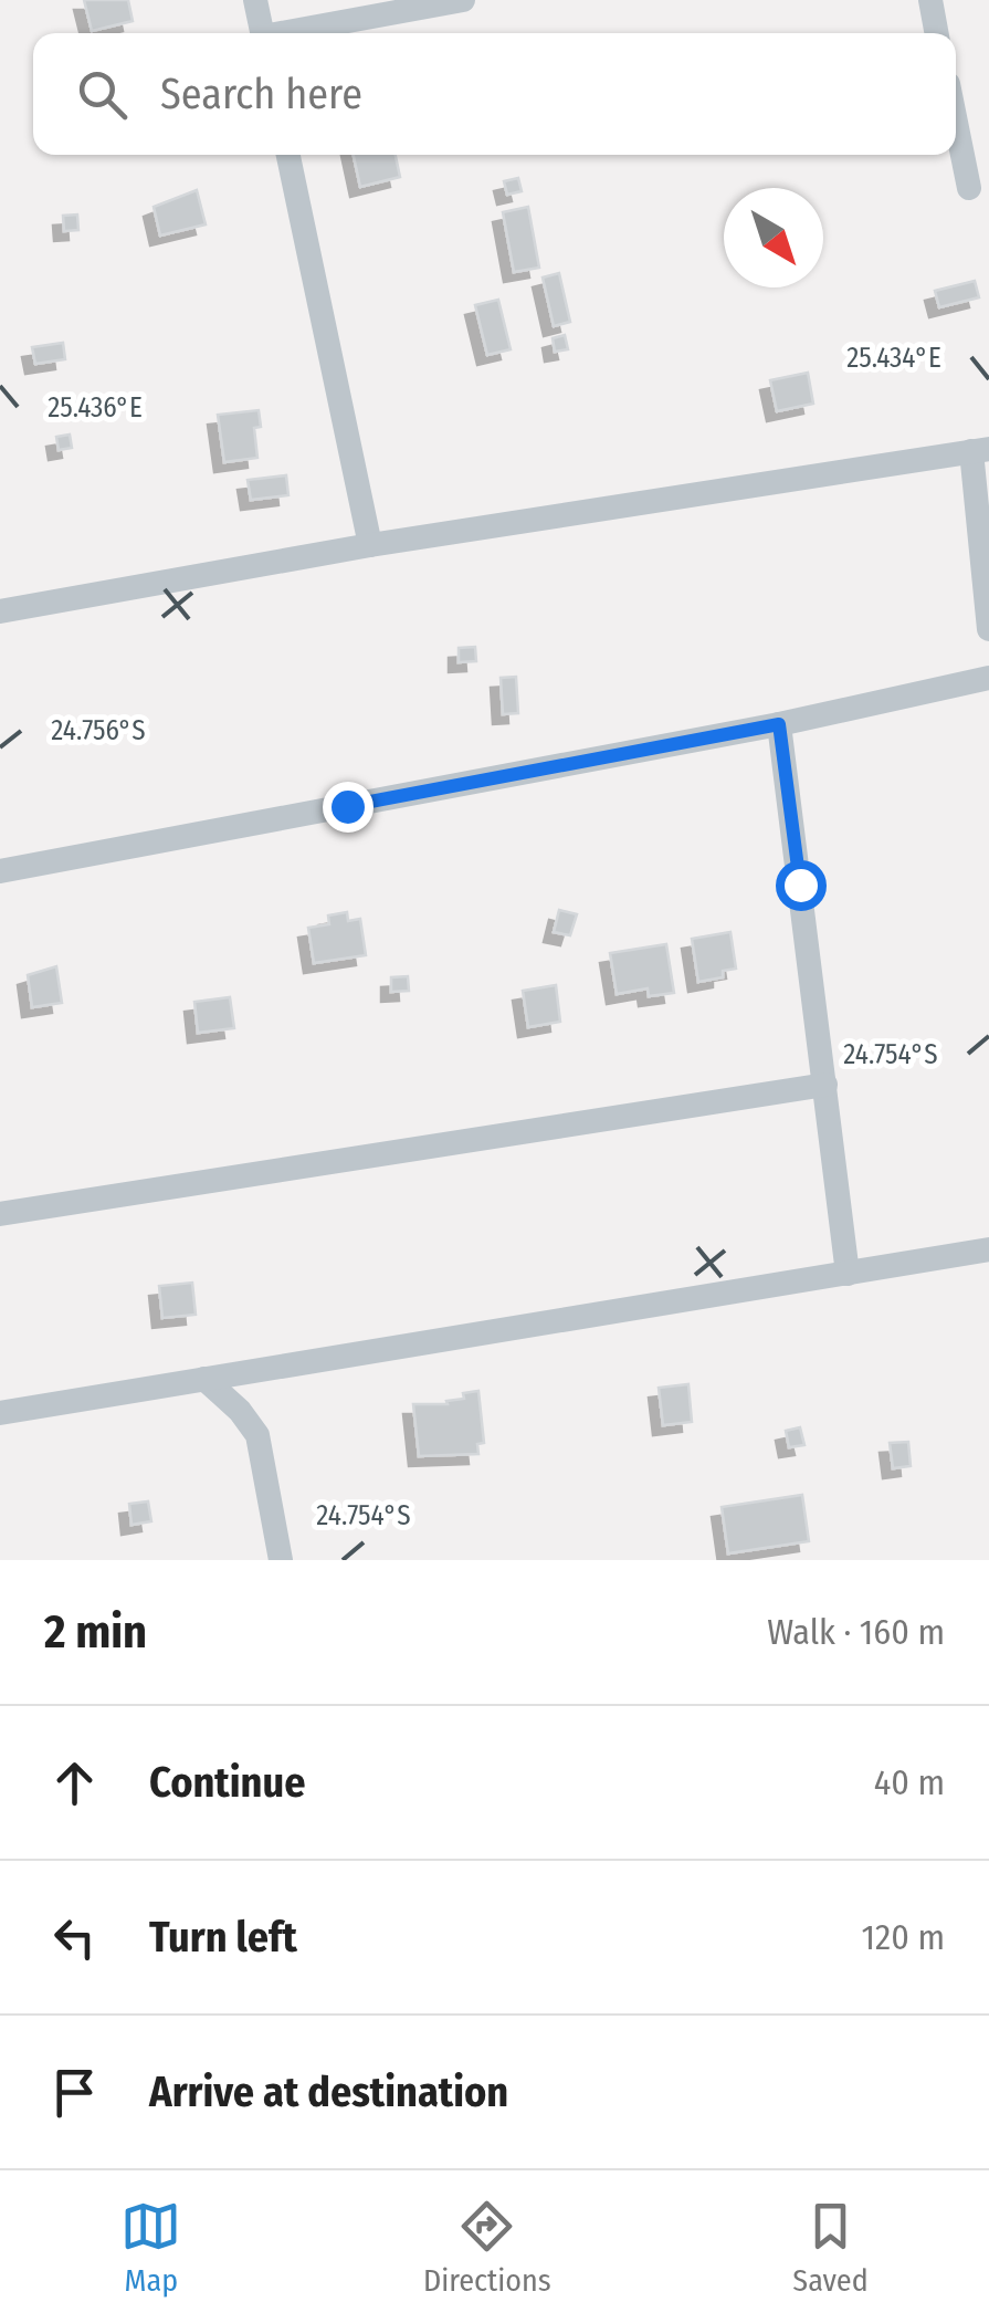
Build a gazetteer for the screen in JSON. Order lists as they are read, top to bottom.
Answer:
{
  "north": "bottom right",
  "page": {
    "search": "Search here",
    "heading": ["2 min", "Walk · 160 m"],
    "list": [
      ["Continue", "40 m"],
      ["Turn left", "120 m"],
      "Arrive at destination"
    ],
    "nav": ["Map", "Directions", "Saved"]
  },
  "coordinates": [
    "25.434°E",
    "25.436°E",
    "24.756°S",
    "24.754°S"
  ]
}
